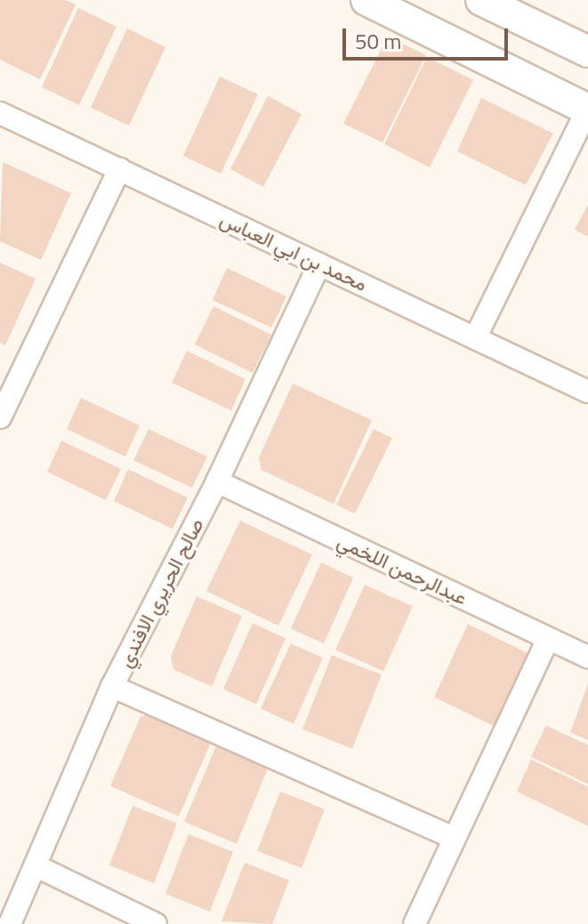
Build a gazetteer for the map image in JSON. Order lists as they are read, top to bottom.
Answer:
{
  "streets": {
    "street": ["محمد بن ابي العباس", "عبدالرحمن اللخمي", "صالح الحريري الافندي"]
  },
  "crossings": [
    ["محمد بن ابي العباس", "صالح الحريري الافندي"],
    ["عبدالرحمن اللخمي", "صالح الحريري الافندي"]
  ],
  "scale_bar": "50 m"
}
